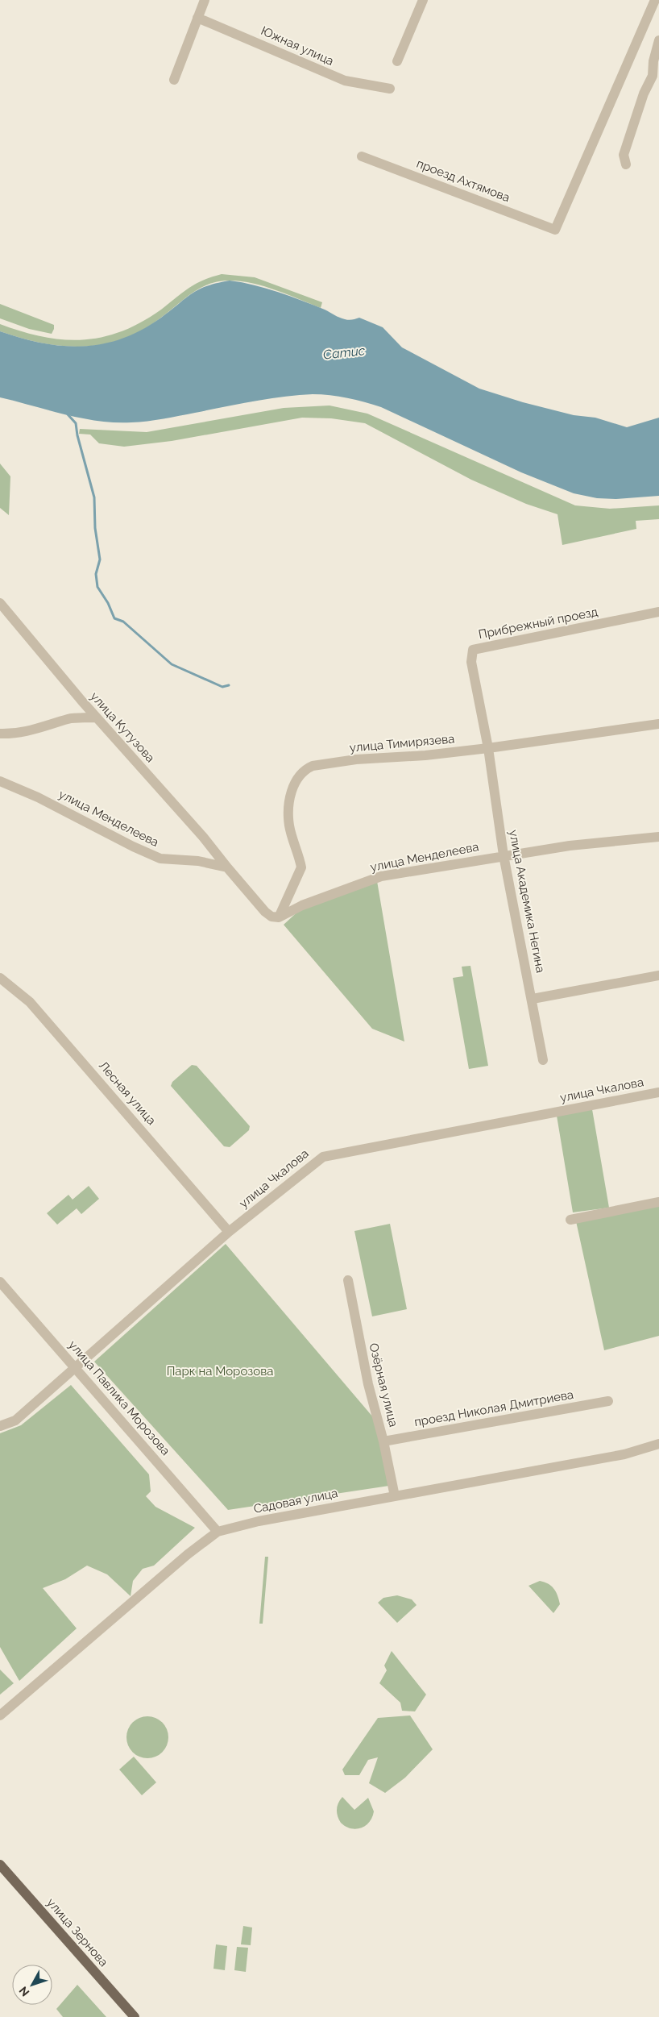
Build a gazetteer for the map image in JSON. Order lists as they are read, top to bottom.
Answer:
{
  "streets": {
    "main road": ["улица Зернова"],
    "street": [
      "Южная улица",
      "проезд Ахтямова",
      "Прибрежный проезд",
      "улица Кутузова",
      "улица Тимирязева",
      "улица Менделеева",
      "улица Академика Негина",
      "улица Чкалова",
      "Лесная улица",
      "Озёрная улица",
      "улица Павлика Морозова",
      "проезд Николая Дмитриева",
      "Садовая улица"
    ]
  },
  "crossings": [
    ["Прибрежный проезд", "улица Тимирязева"],
    ["Прибрежный проезд", "улица Академика Негина"],
    ["улица Кутузова", "улица Менделеева"],
    ["улица Тимирязева", "улица Менделеева"],
    ["улица Тимирязева", "улица Академика Негина"],
    ["улица Менделеева", "улица Академика Негина"],
    ["улица Чкалова", "Лесная улица"],
    ["улица Чкалова", "улица Павлика Морозова"],
    ["Озёрная улица", "проезд Николая Дмитриева"],
    ["Озёрная улица", "Садовая улица"],
    ["улица Павлика Морозова", "Садовая улица"]
  ],
  "water": ["Сатис"],
  "parks": ["Парк на Морозова"],
  "north": "bottom left"
}
